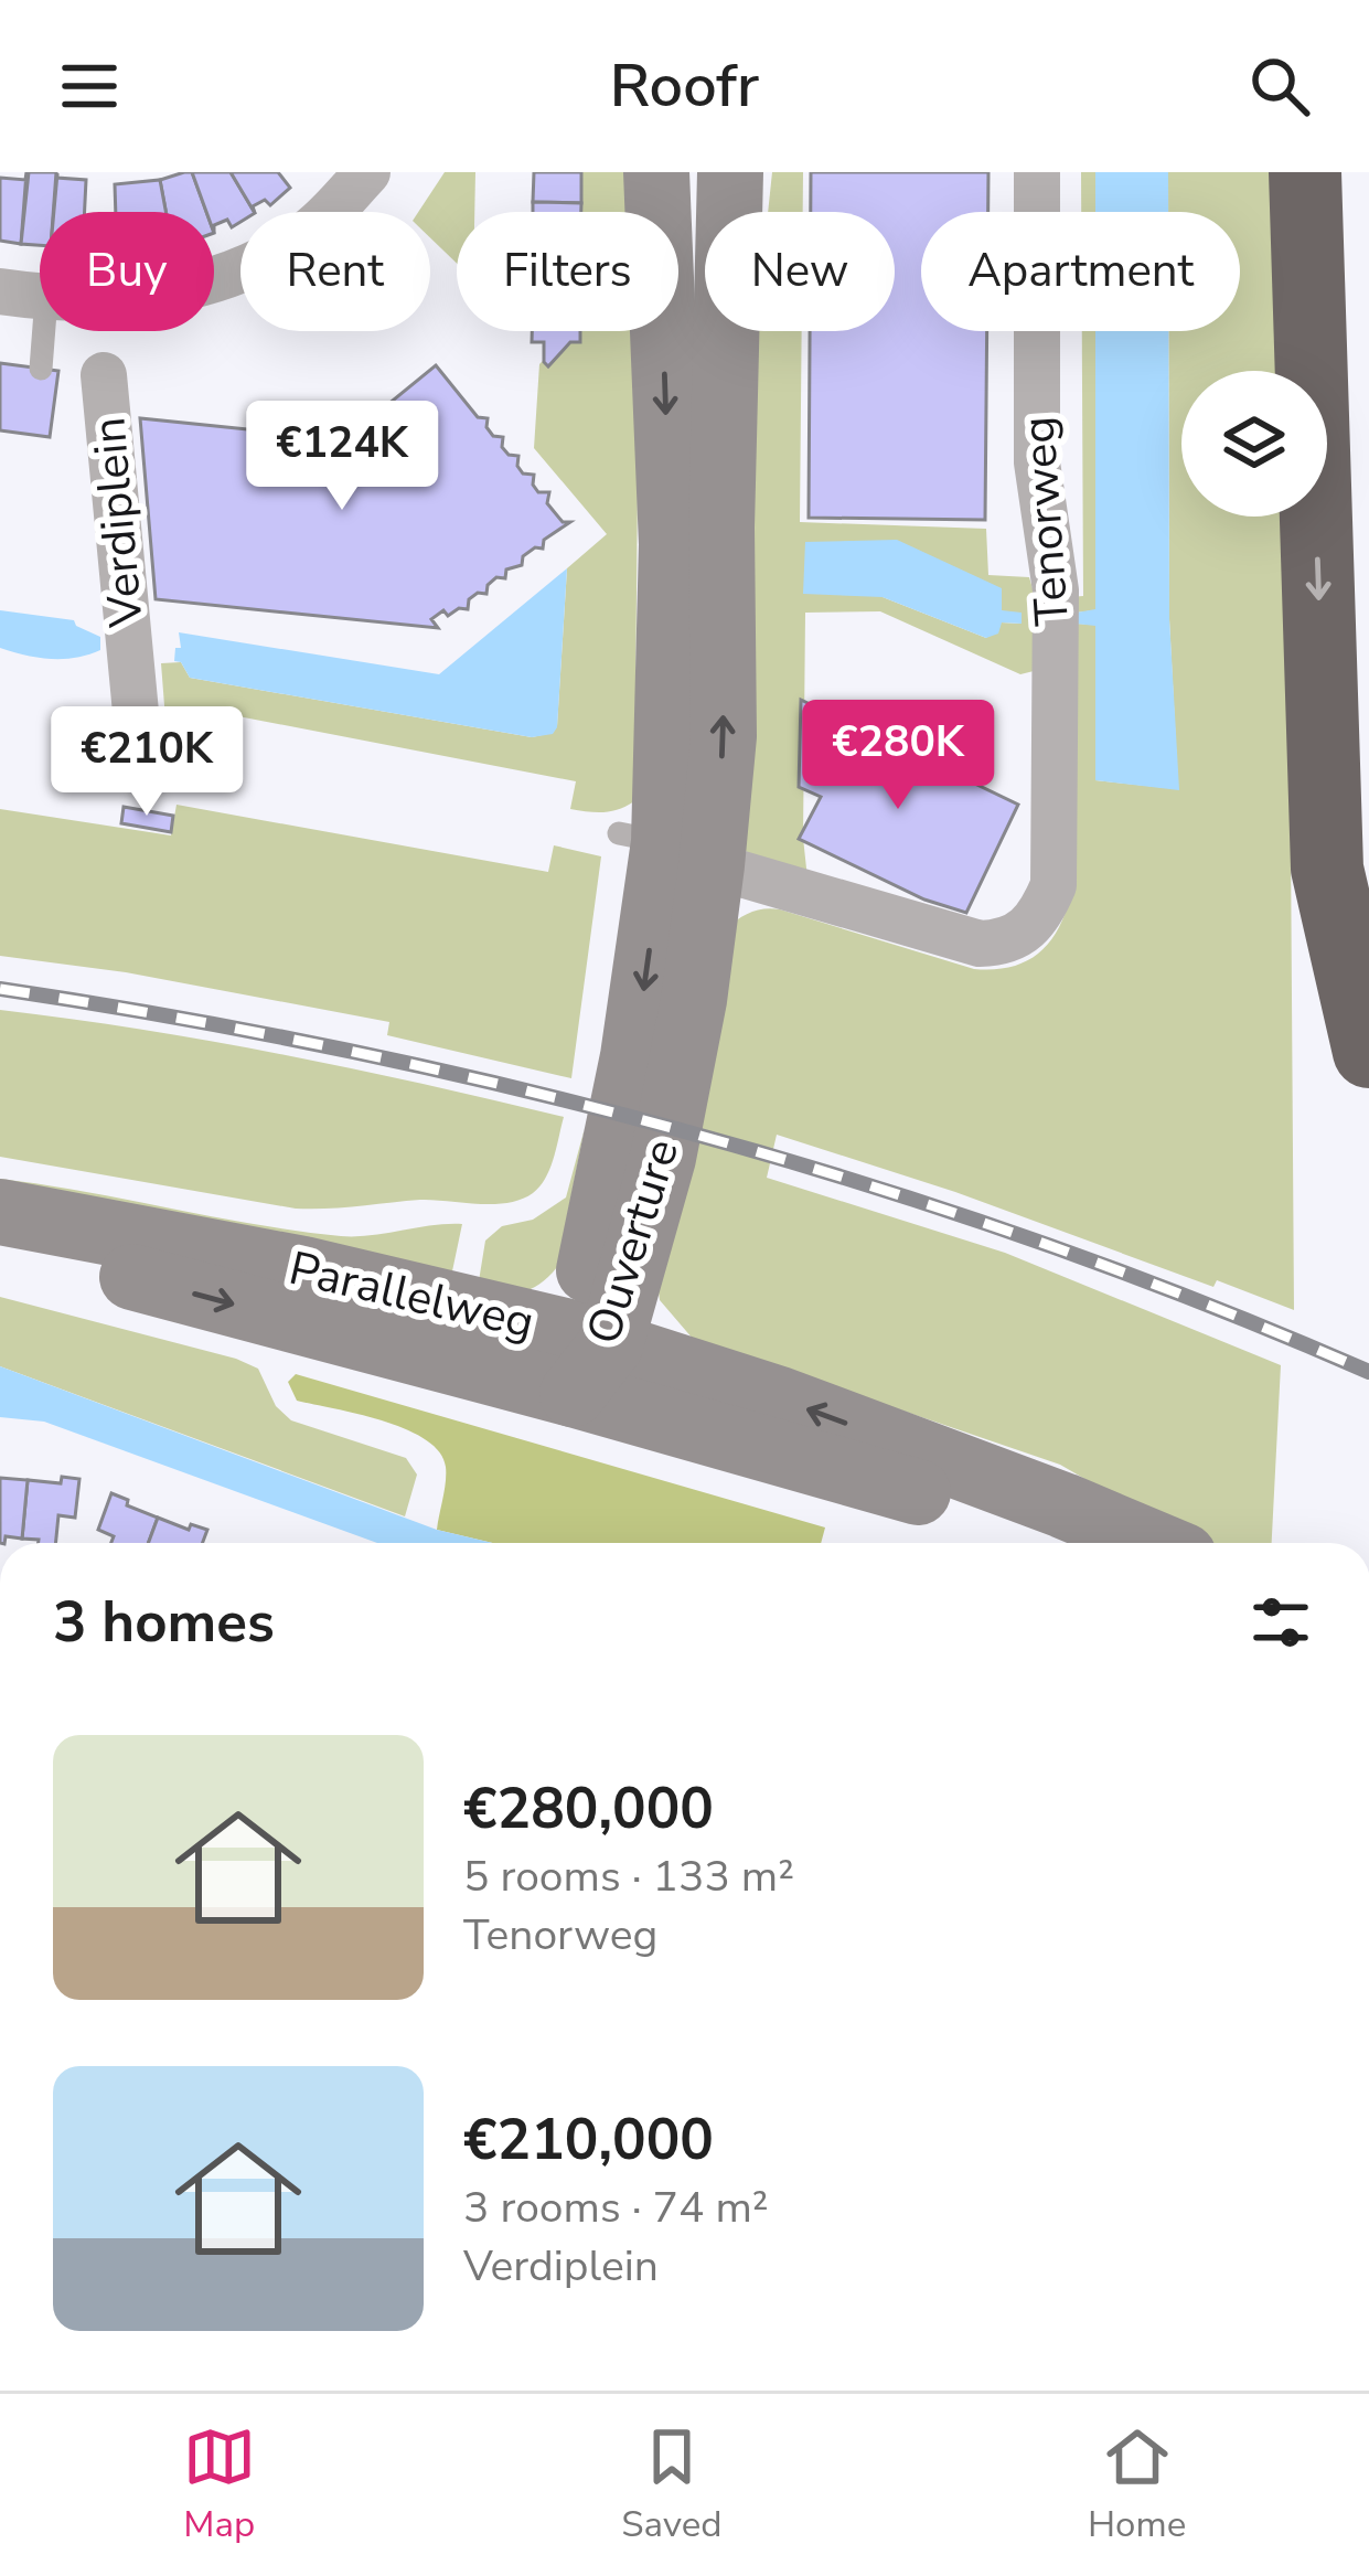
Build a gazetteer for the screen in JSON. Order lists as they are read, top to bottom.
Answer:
{
  "streets": {
    "main road": ["Ouverture", "Parallelweg"],
    "street": ["Tenorweg", "Verdiplein"]
  },
  "crossings": [
    ["Tenorweg", "Ouverture"],
    ["Ouverture", "Parallelweg"]
  ],
  "page": {
    "header": "Roofr",
    "chip": [
      "Buy",
      "Rent",
      "Filters",
      "New",
      "Apartment"
    ],
    "price": ["€124K", "€280K", "€210K"],
    "heading": "3 homes",
    "list": [
      {
        "name": "€280,000",
        "note": "5 rooms · 133 m² · Tenorweg"
      },
      {
        "name": "€210,000",
        "note": "3 rooms · 74 m² · Verdiplein"
      }
    ],
    "tabs": ["Map", "Saved", "Home"]
  }
}
